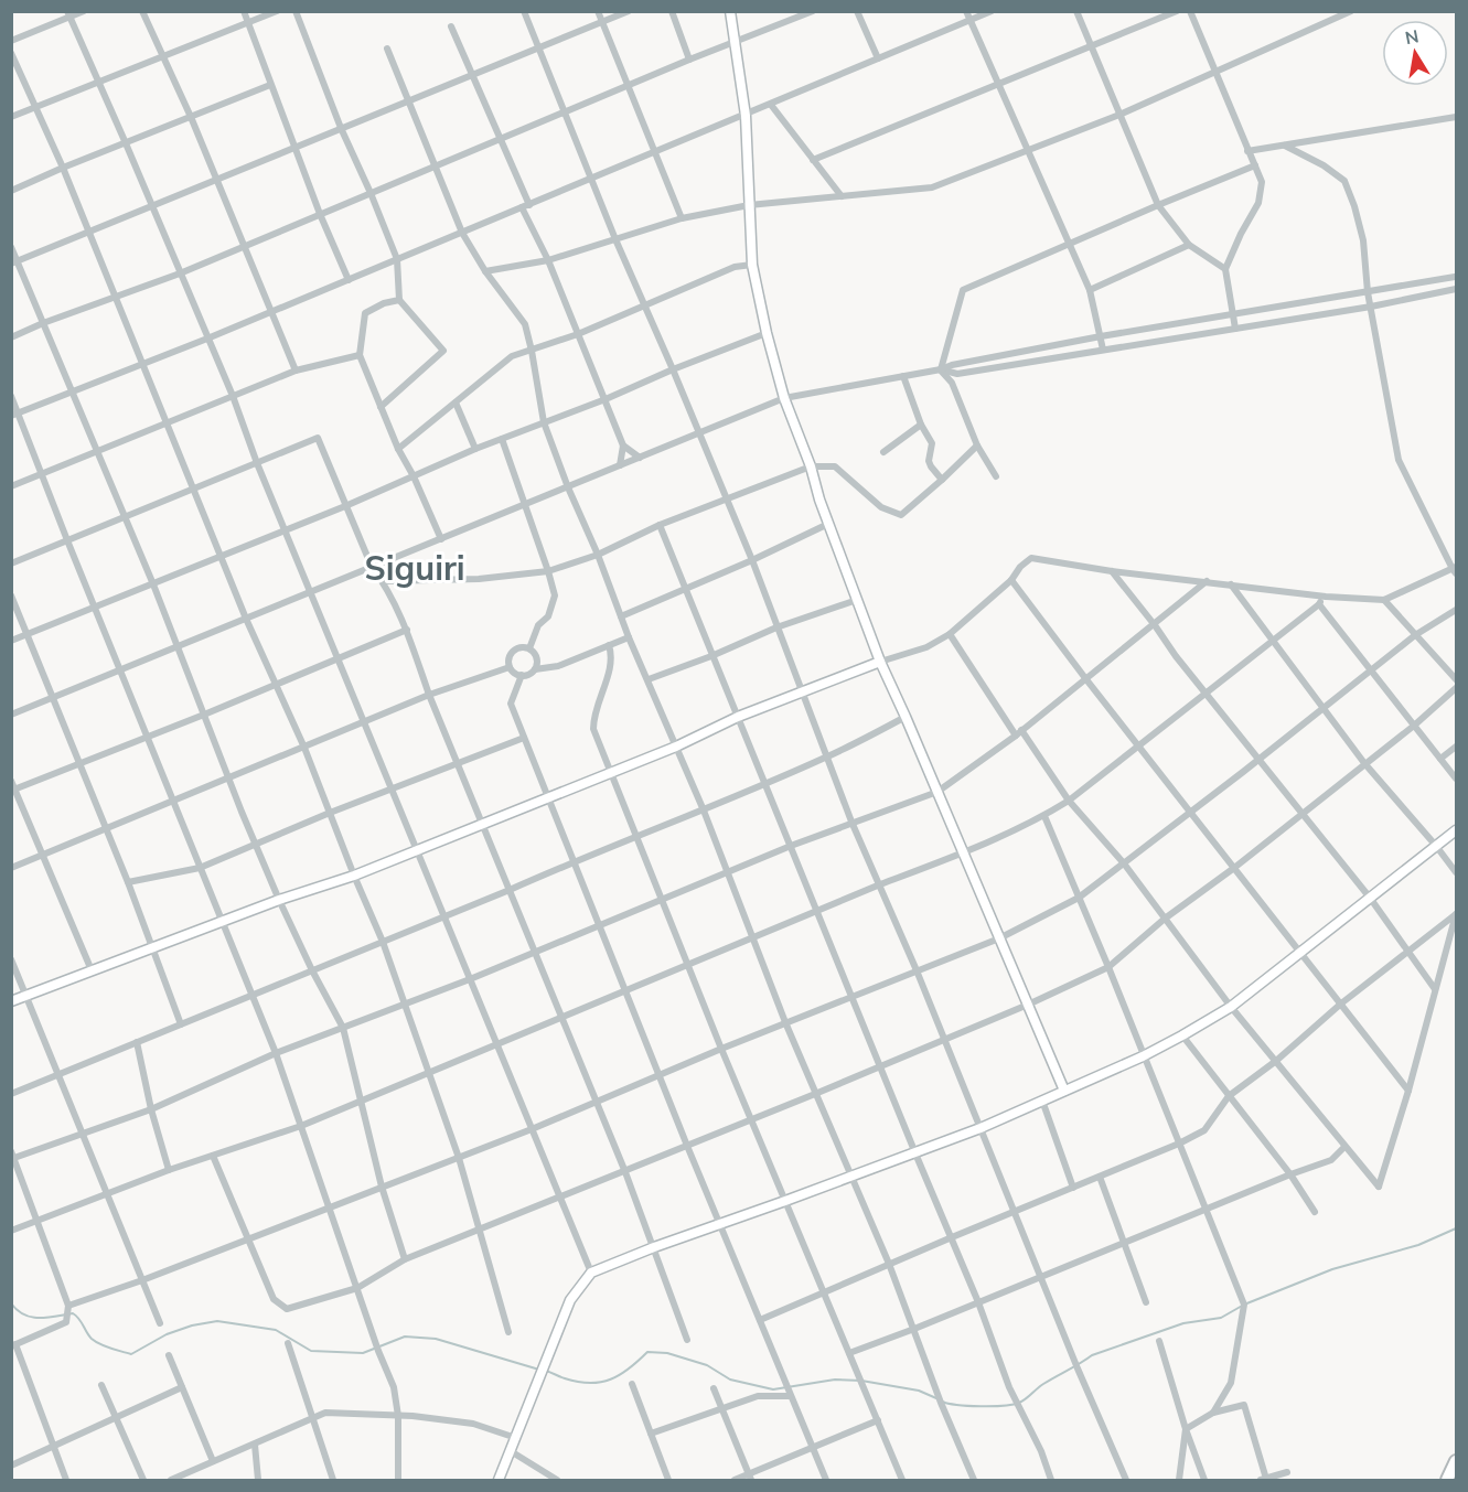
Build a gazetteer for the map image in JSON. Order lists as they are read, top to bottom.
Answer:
{
  "districts": ["Siguiri"],
  "north": "top"
}
